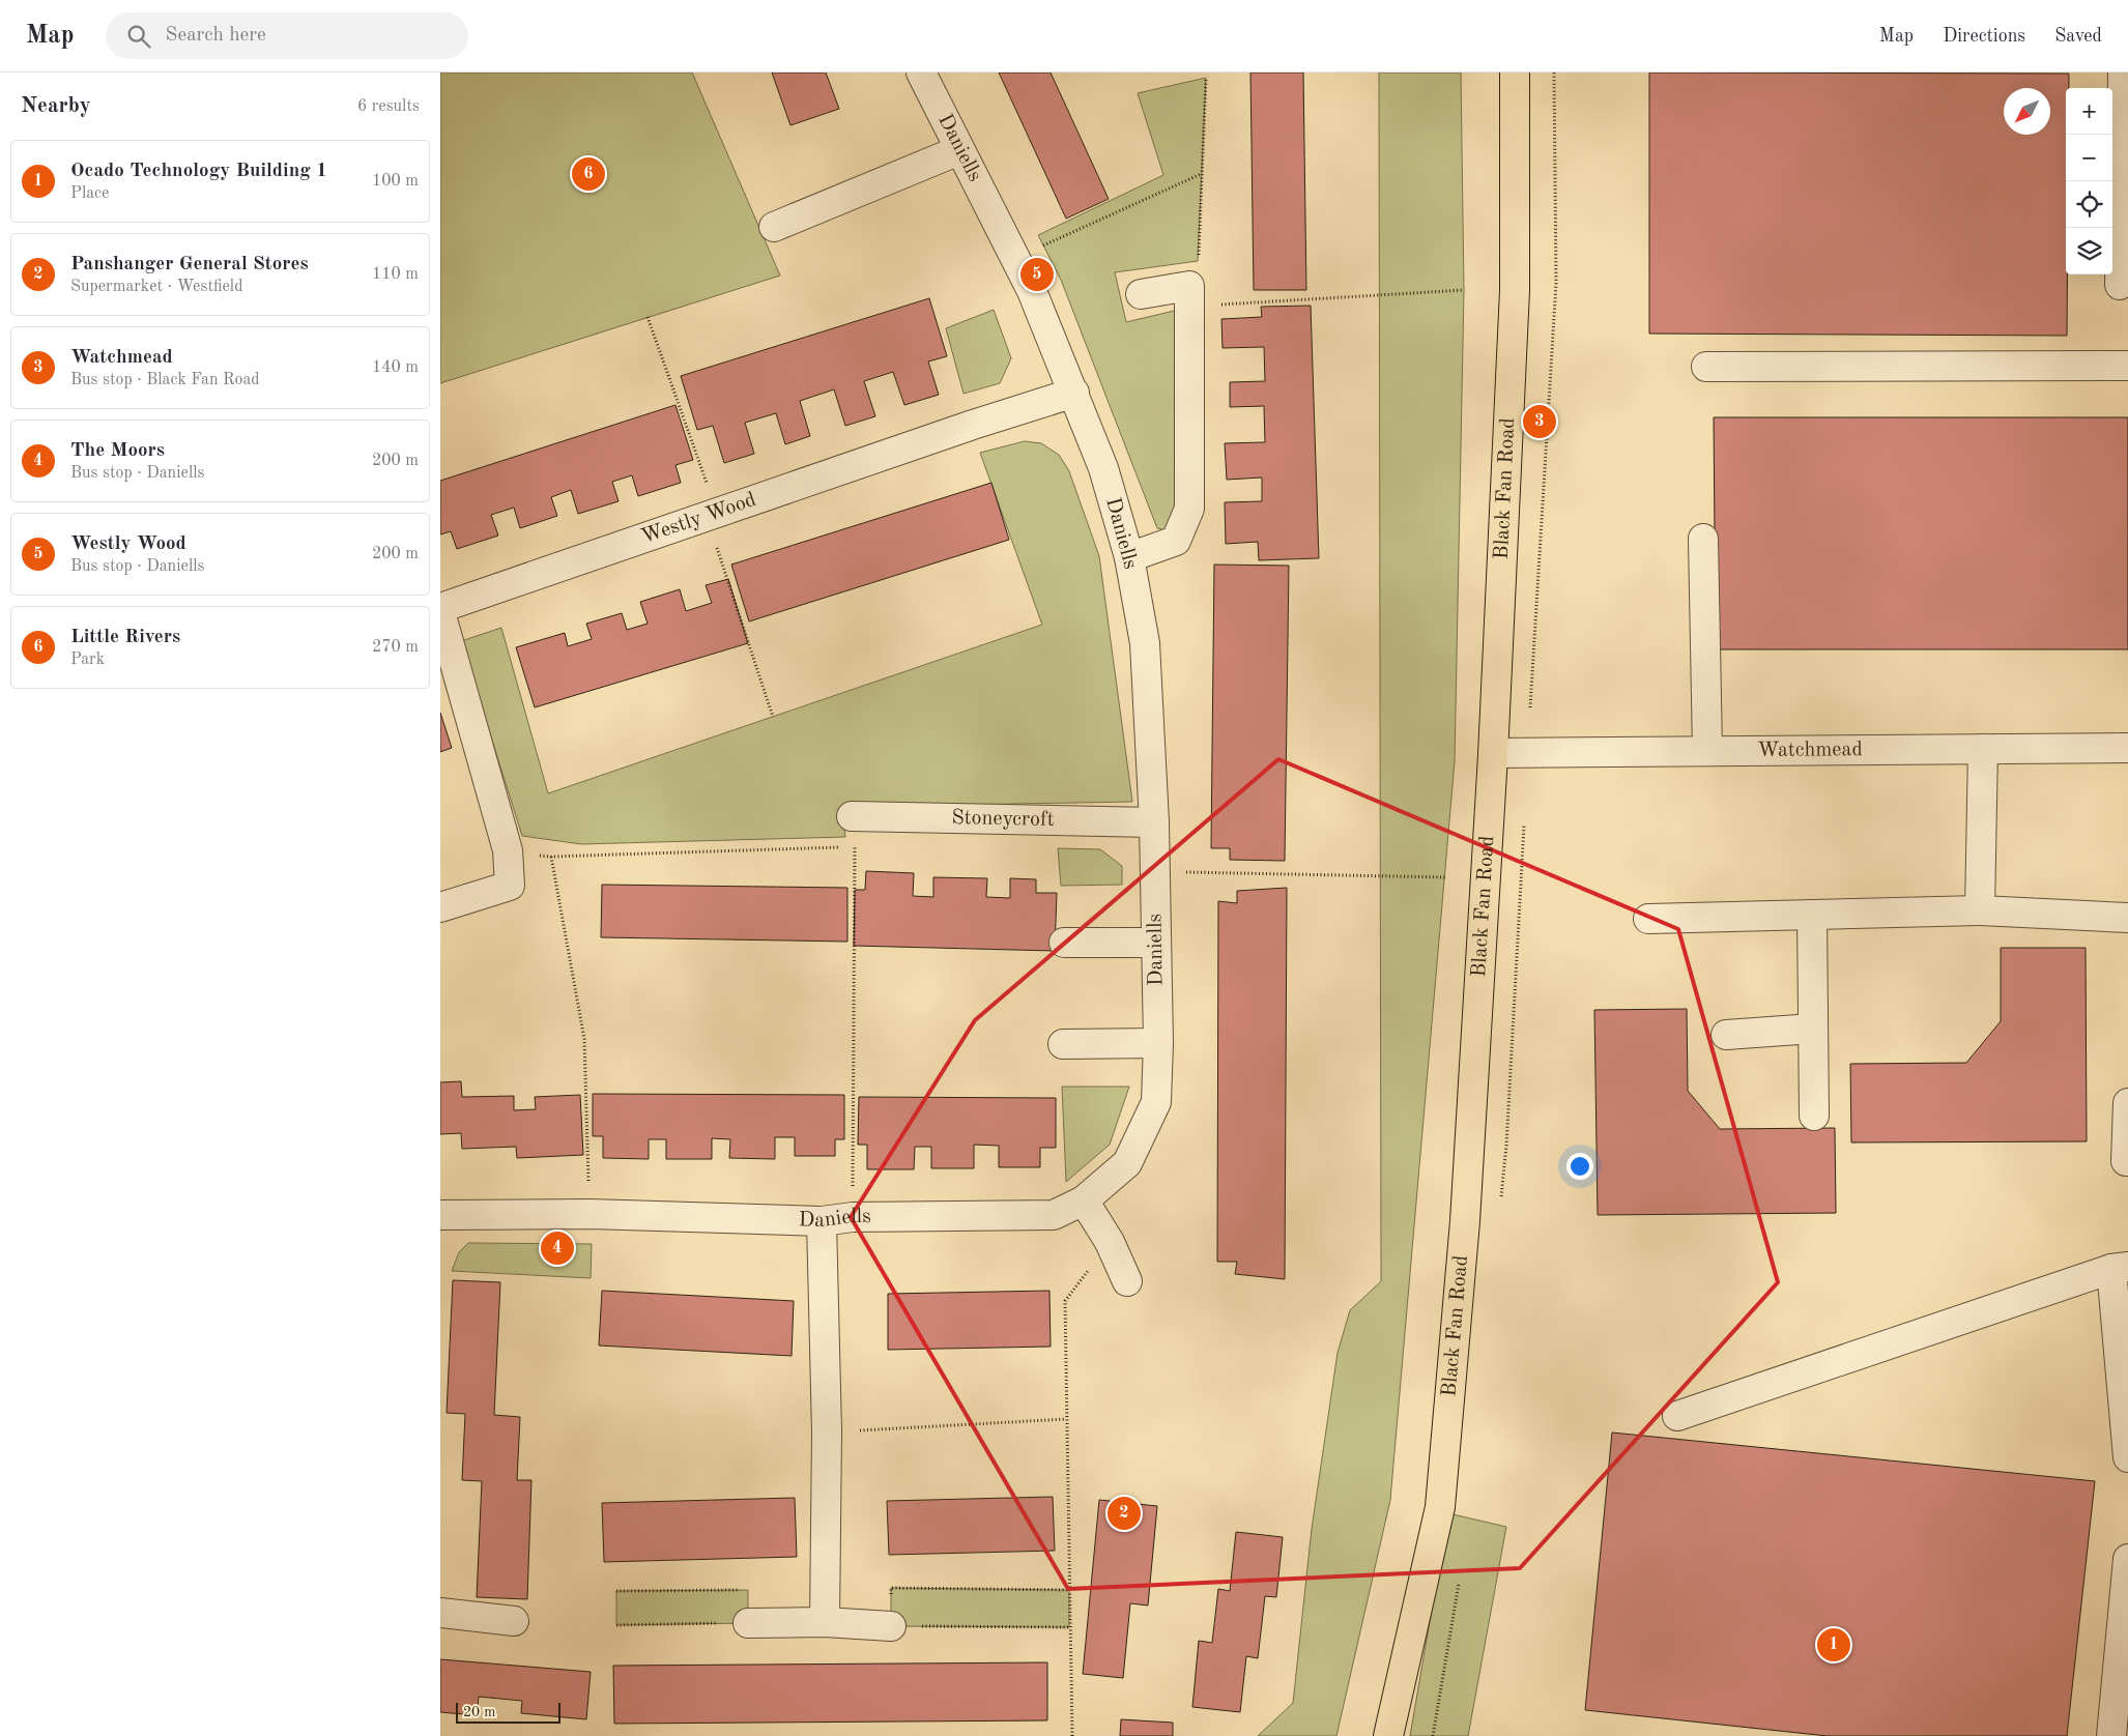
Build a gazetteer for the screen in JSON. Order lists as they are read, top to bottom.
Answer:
{
  "streets": {
    "main road": ["Black Fan Road"],
    "street": [
      "Daniells",
      "Westly Wood",
      "Watchmead",
      "Stoneycroft"
    ]
  },
  "crossings": [
    ["Daniells", "Westly Wood"],
    ["Daniells", "Stoneycroft"],
    ["Black Fan Road", "Watchmead"]
  ],
  "scale_bar": "20 m",
  "north": "bottom left",
  "page": {
    "header": "Map",
    "search": "Search here",
    "nav": ["Map", "Directions", "Saved"],
    "heading": ["Nearby", "6 results"],
    "map_buttons": ["+", "−"],
    "list": [
      {
        "mark": "1",
        "name": "Ocado Technology Building 1",
        "note": "Place",
        "value": "100 m"
      },
      {
        "mark": "2",
        "name": "Panshanger General Stores",
        "note": "Supermarket · Westfield",
        "value": "110 m"
      },
      {
        "mark": "3",
        "name": "Watchmead",
        "note": "Bus stop · Black Fan Road",
        "value": "140 m"
      },
      {
        "mark": "4",
        "name": "The Moors",
        "note": "Bus stop · Daniells",
        "value": "200 m"
      },
      {
        "mark": "5",
        "name": "Westly Wood",
        "note": "Bus stop · Daniells",
        "value": "200 m"
      },
      {
        "mark": "6",
        "name": "Little Rivers",
        "note": "Park",
        "value": "270 m"
      }
    ],
    "pins": [
      "6",
      "5",
      "3",
      "4",
      "2",
      "1"
    ],
    "scale": "20 m"
  }
}
